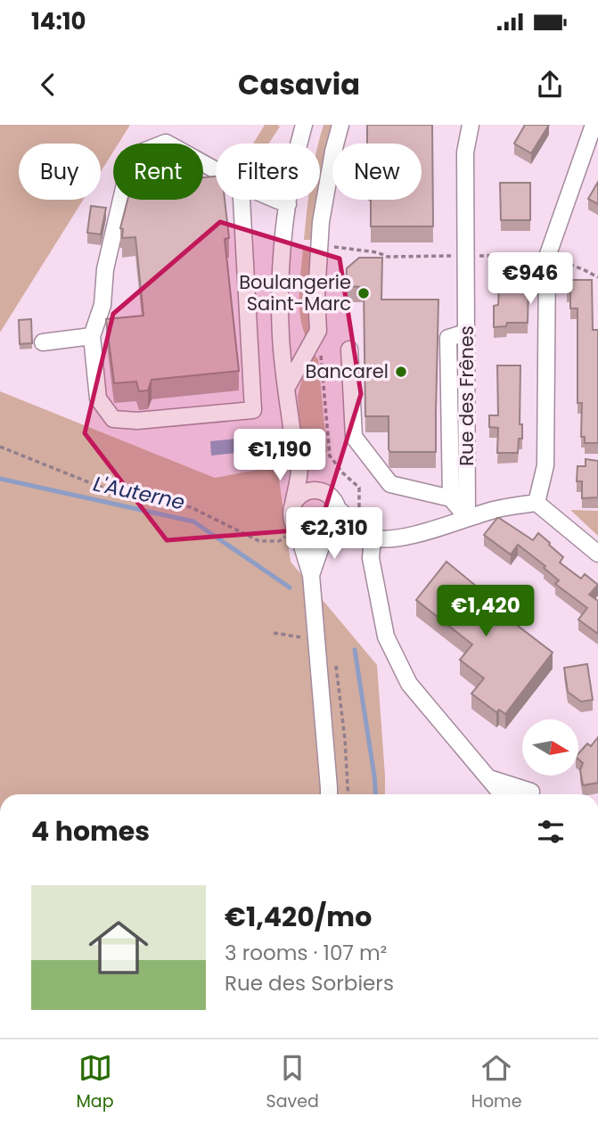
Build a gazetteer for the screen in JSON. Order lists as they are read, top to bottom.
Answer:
{
  "streets": {
    "street": ["Rue des Frênes"]
  },
  "water": ["L'Auterne"],
  "places": ["Boulangerie Saint-Marc", "Bancarel"],
  "north": "right",
  "page": {
    "status": "14:10",
    "header": "Casavia",
    "chip": [
      "Buy",
      "Rent",
      "Filters",
      "New"
    ],
    "price": [
      "€946",
      "€1,190",
      "€2,310",
      "€1,420"
    ],
    "heading": "4 homes",
    "list": [
      {
        "name": "€1,420/mo",
        "note": "3 rooms · 107 m² · Rue des Sorbiers"
      }
    ],
    "tabs": ["Map", "Saved", "Home"]
  }
}
